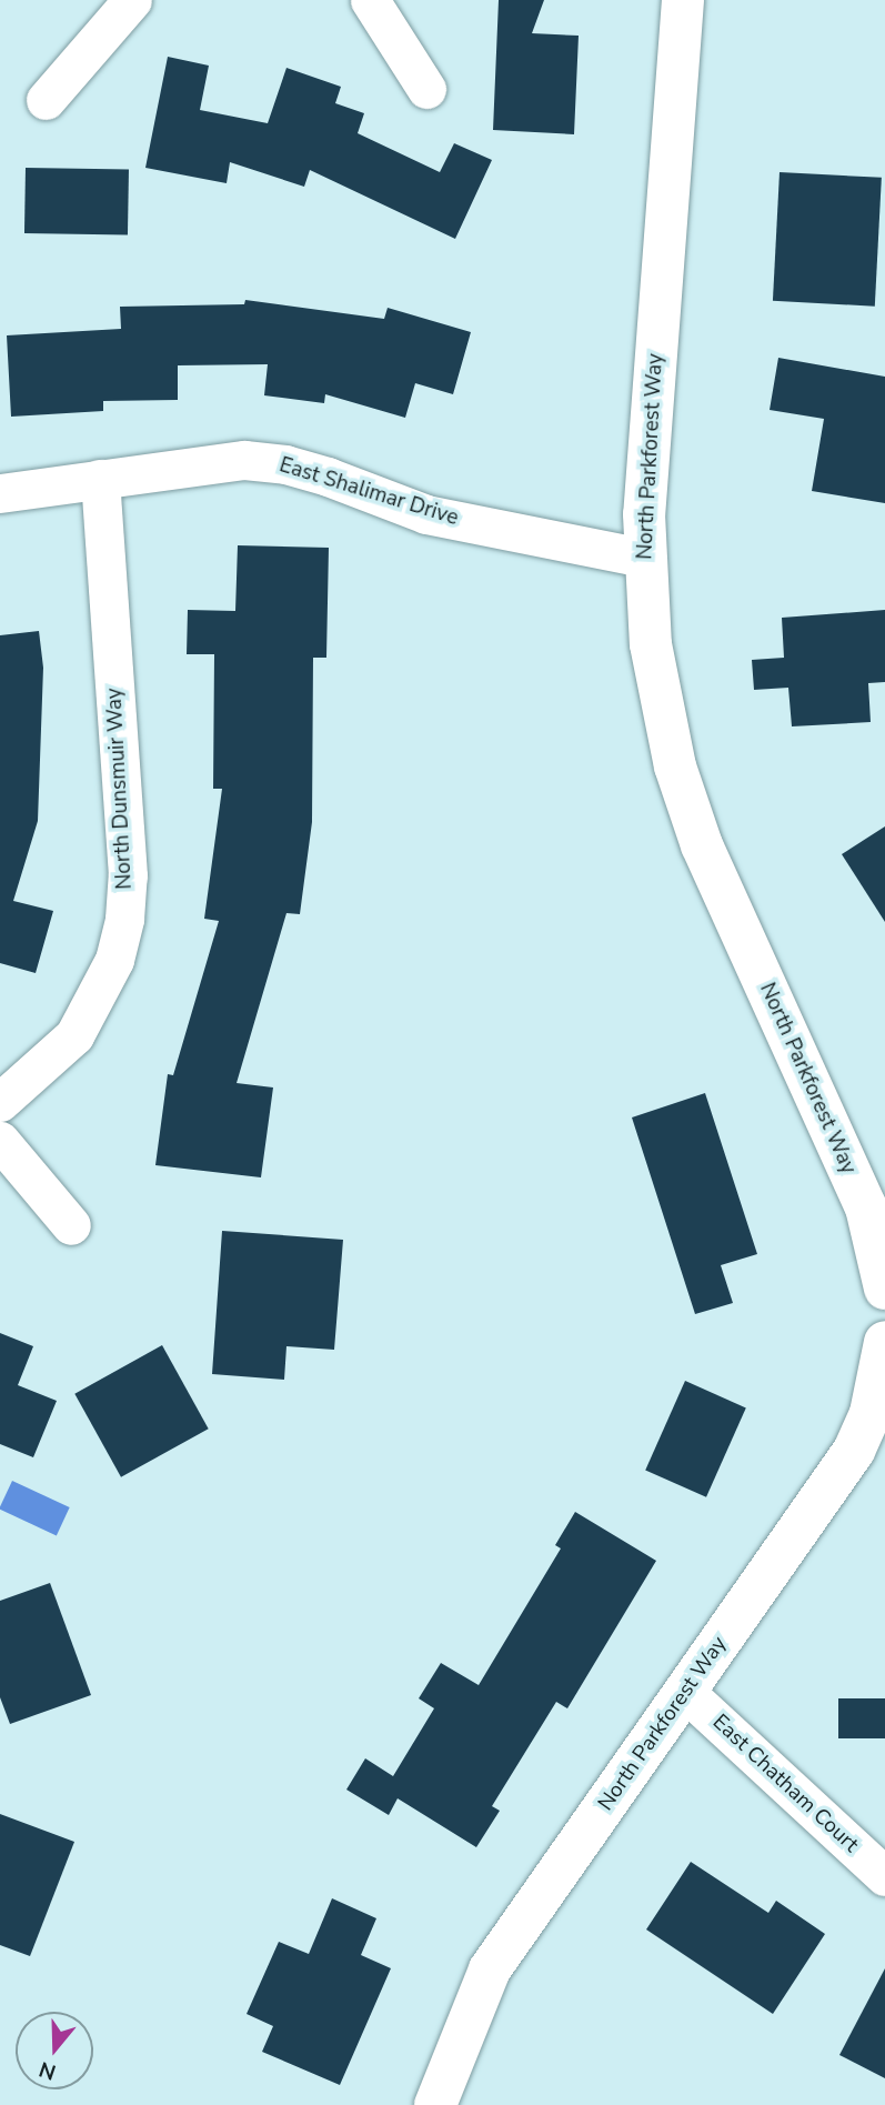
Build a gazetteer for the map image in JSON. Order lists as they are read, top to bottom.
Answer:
{
  "streets": {
    "street": [
      "North Parkforest Way",
      "East Shalimar Drive",
      "North Dunsmuir Way",
      "East Chatham Court"
    ]
  },
  "crossings": [
    ["North Parkforest Way", "East Shalimar Drive"],
    ["North Parkforest Way", "East Chatham Court"],
    ["East Shalimar Drive", "North Dunsmuir Way"]
  ],
  "north": "bottom"
}
